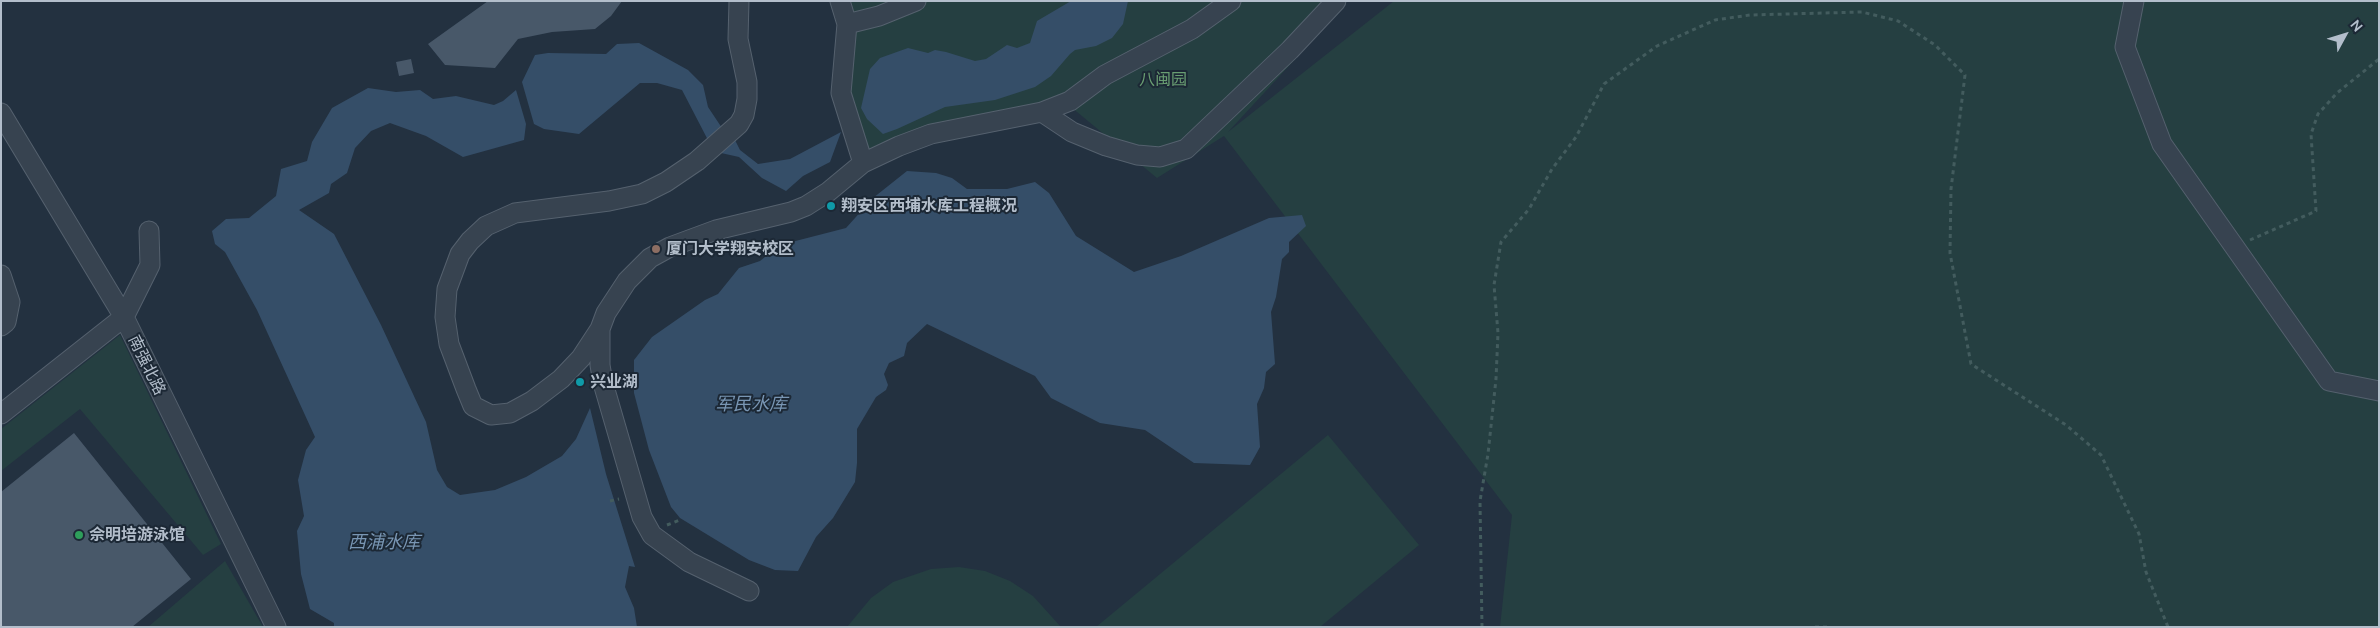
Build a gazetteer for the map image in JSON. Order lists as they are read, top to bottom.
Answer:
{
  "streets": {
    "street": ["南强北路"]
  },
  "water": ["军民水库", "西浦水库"],
  "parks": ["八闽园"],
  "places": [
    "翔安区西埔水库工程概况",
    "厦门大学翔安校区",
    "兴业湖",
    "佘明培游泳馆"
  ],
  "north": "top right"
}
